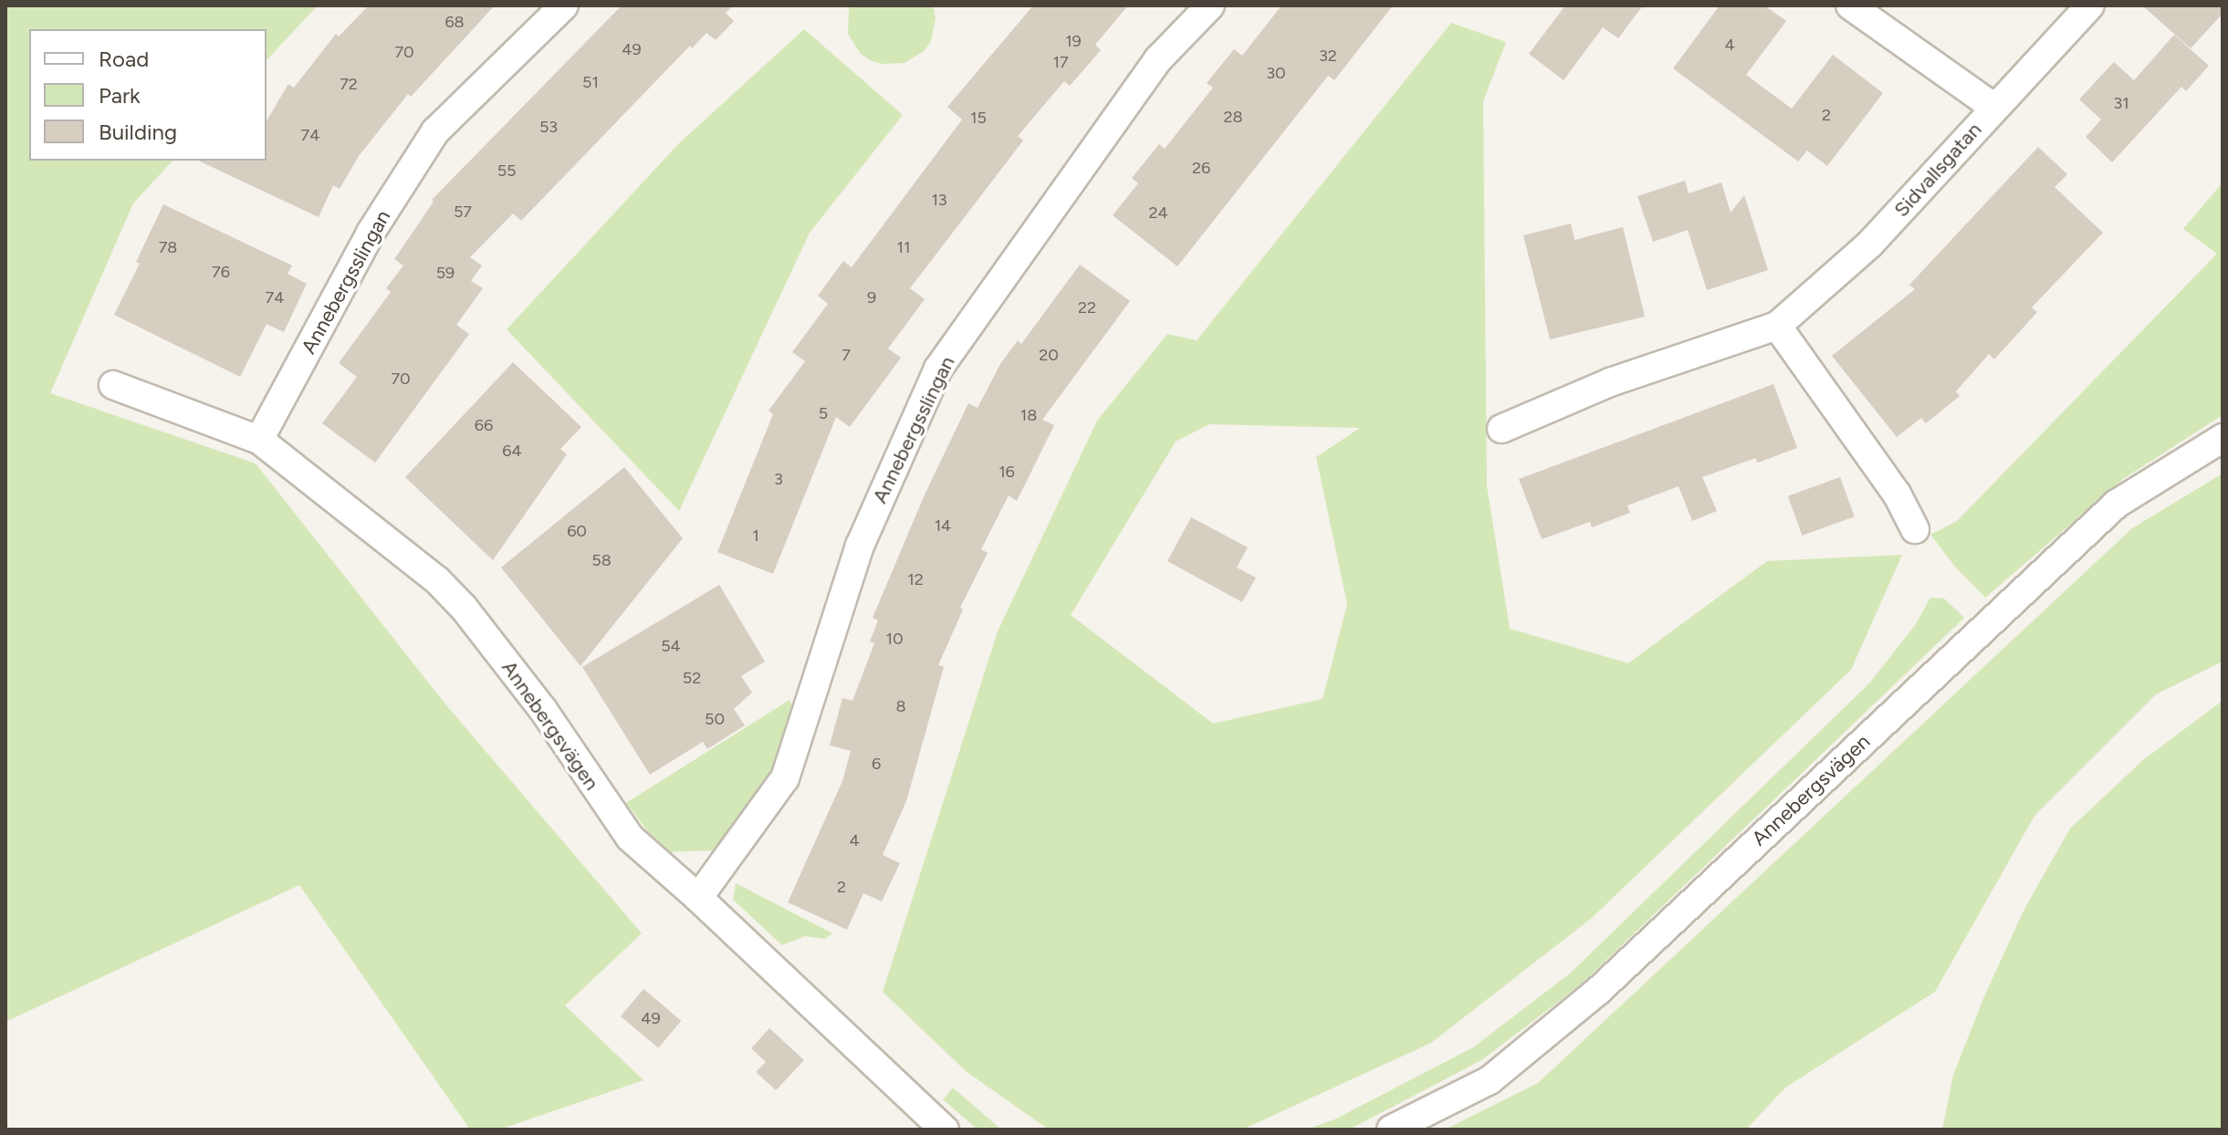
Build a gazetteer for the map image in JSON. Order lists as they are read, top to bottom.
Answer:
{
  "streets": {
    "street": ["Sidvallsgatan", "Annebergsslingan", "Annebergsvägen"]
  },
  "crossings": [
    ["Annebergsslingan", "Annebergsvägen"]
  ],
  "house_numbers": [
    "68",
    "19",
    "4",
    "49",
    "70",
    "32",
    "17",
    "30",
    "51",
    "72",
    "31",
    "2",
    "28",
    "15",
    "53",
    "74",
    "26",
    "55",
    "13",
    "57",
    "24",
    "78",
    "11",
    "76",
    "59",
    "74",
    "9",
    "22",
    "7",
    "20",
    "70",
    "5",
    "18",
    "66",
    "64",
    "16",
    "3",
    "14",
    "60",
    "1",
    "58",
    "12",
    "10",
    "54",
    "52",
    "8",
    "50",
    "6",
    "4",
    "2",
    "49"
  ],
  "legend": ["Road", "Park", "Building"]
}
